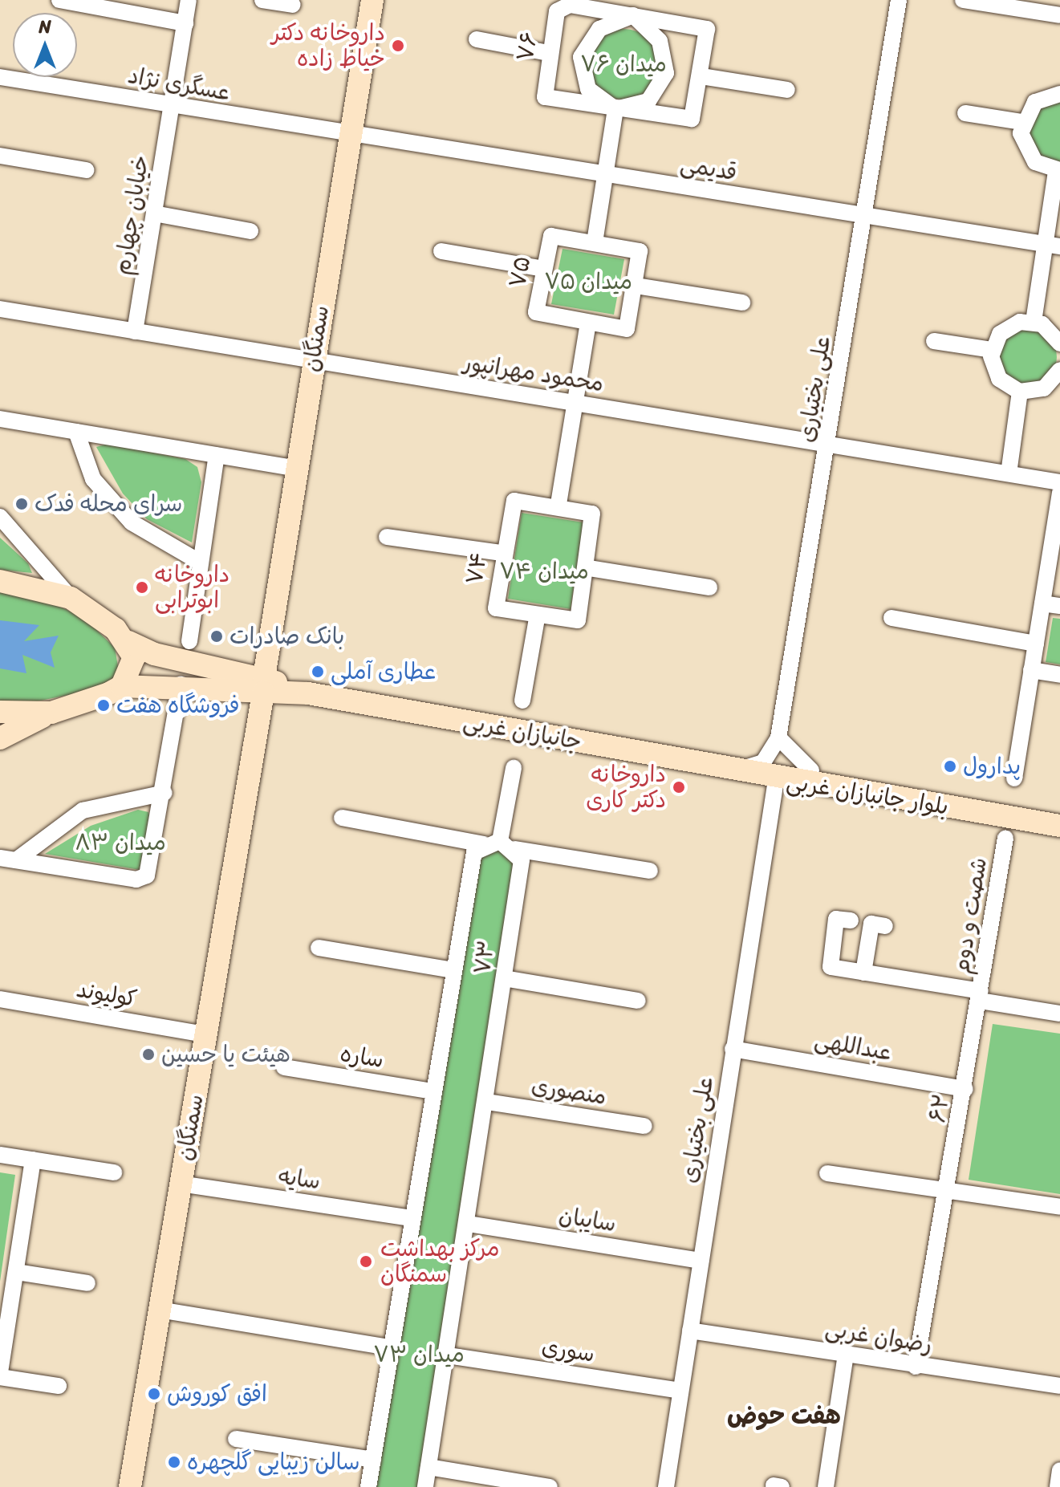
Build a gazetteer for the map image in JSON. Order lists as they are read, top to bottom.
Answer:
{
  "streets": {
    "main road": ["سمنگان", "جانبازان غربی", "بلوار جانبازان غربی"],
    "street": [
      "۷۶",
      "عسگری نژاد",
      "قدیمی",
      "خیابان چهارم",
      "۷۵",
      "محمود مهرانپور",
      "علی بختیاری",
      "۷۴",
      "شصت و دوم",
      "۷۳",
      "کولیوند",
      "عبداللهی",
      "ساره",
      "منصوری",
      "۶۲",
      "سایه",
      "سایبان",
      "رضوان غربی",
      "سوری"
    ]
  },
  "crossings": [
    ["عسگری نژاد", "قدیمی"],
    ["عسگری نژاد", "خیابان چهارم"],
    ["عسگری نژاد", "سمنگان"],
    ["قدیمی", "سمنگان"],
    ["قدیمی", "علی بختیاری"],
    ["خیابان چهارم", "محمود مهرانپور"],
    ["سمنگان", "محمود مهرانپور"],
    ["سمنگان", "جانبازان غربی"],
    ["سمنگان", "کولیوند"],
    ["سمنگان", "سایه"],
    ["محمود مهرانپور", "علی بختیاری"],
    ["علی بختیاری", "جانبازان غربی"],
    ["علی بختیاری", "بلوار جانبازان غربی"],
    ["علی بختیاری", "عبداللهی"],
    ["علی بختیاری", "سایبان"],
    ["علی بختیاری", "رضوان غربی"],
    ["علی بختیاری", "سوری"],
    ["جانبازان غربی", "بلوار جانبازان غربی"],
    ["شصت و دوم", "۶۲"],
    ["۷۳", "ساره"],
    ["۷۳", "منصوری"],
    ["۷۳", "سایه"],
    ["۷۳", "سایبان"],
    ["۷۳", "سوری"],
    ["عبداللهی", "۶۲"]
  ],
  "districts": ["هفت حوض"],
  "parks": [
    "میدان ۷۶",
    "میدان ۷۵",
    "میدان ۷۴",
    "میدان ۸۳",
    "میدان ۷۳"
  ],
  "places": [
    "داروخانه دکتر خیاط زاده",
    "سرای محله فدک",
    "داروخانه ابوترابی",
    "بانک صادرات",
    "عطاری آملی",
    "فروشگاه هفت",
    "پدارول",
    "داروخانه دکتر کاری",
    "هیئت یا حسین",
    "مرکز بهداشت سمنگان",
    "افق کوروش",
    "سالن زیبایی گلچهره"
  ],
  "north": "top"
}
